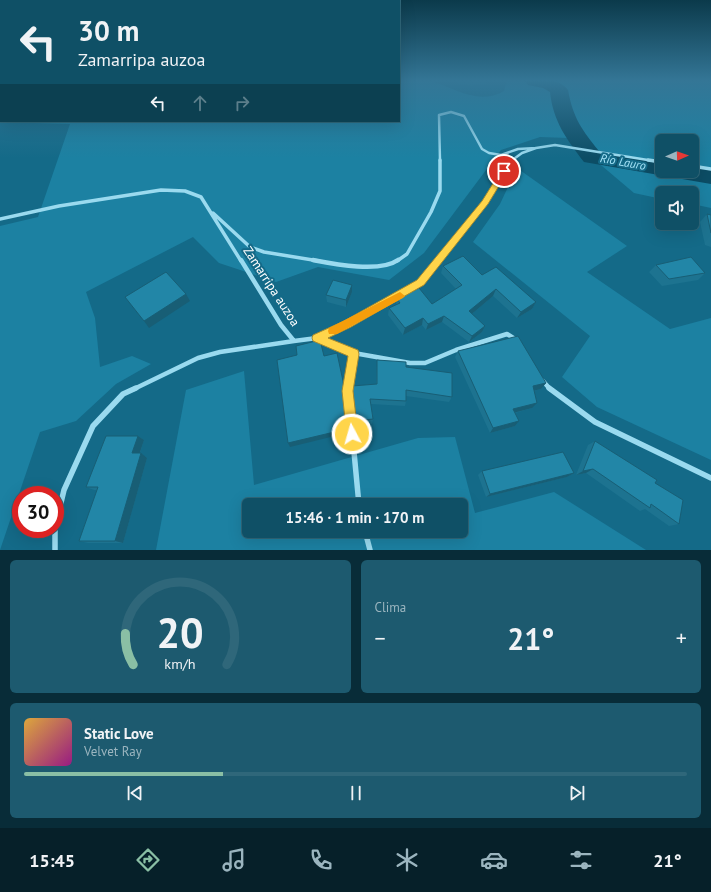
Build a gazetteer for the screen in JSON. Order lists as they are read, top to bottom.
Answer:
{
  "streets": {
    "street": ["Zamarripa auzoa"]
  },
  "water": ["Río Lauro"],
  "north": "right",
  "page": {
    "turn": ["30 m", "Zamarripa auzoa"],
    "limit": "30",
    "trip": "15:46 · 1 min · 170 m",
    "tile": "Clima",
    "heat": ["−", "21°", "+"],
    "song": ["Static Love", "Velvet Ray"],
    "tabs": ["15:45", "21°"],
    "gauge": ["20", "km/h"]
  }
}
